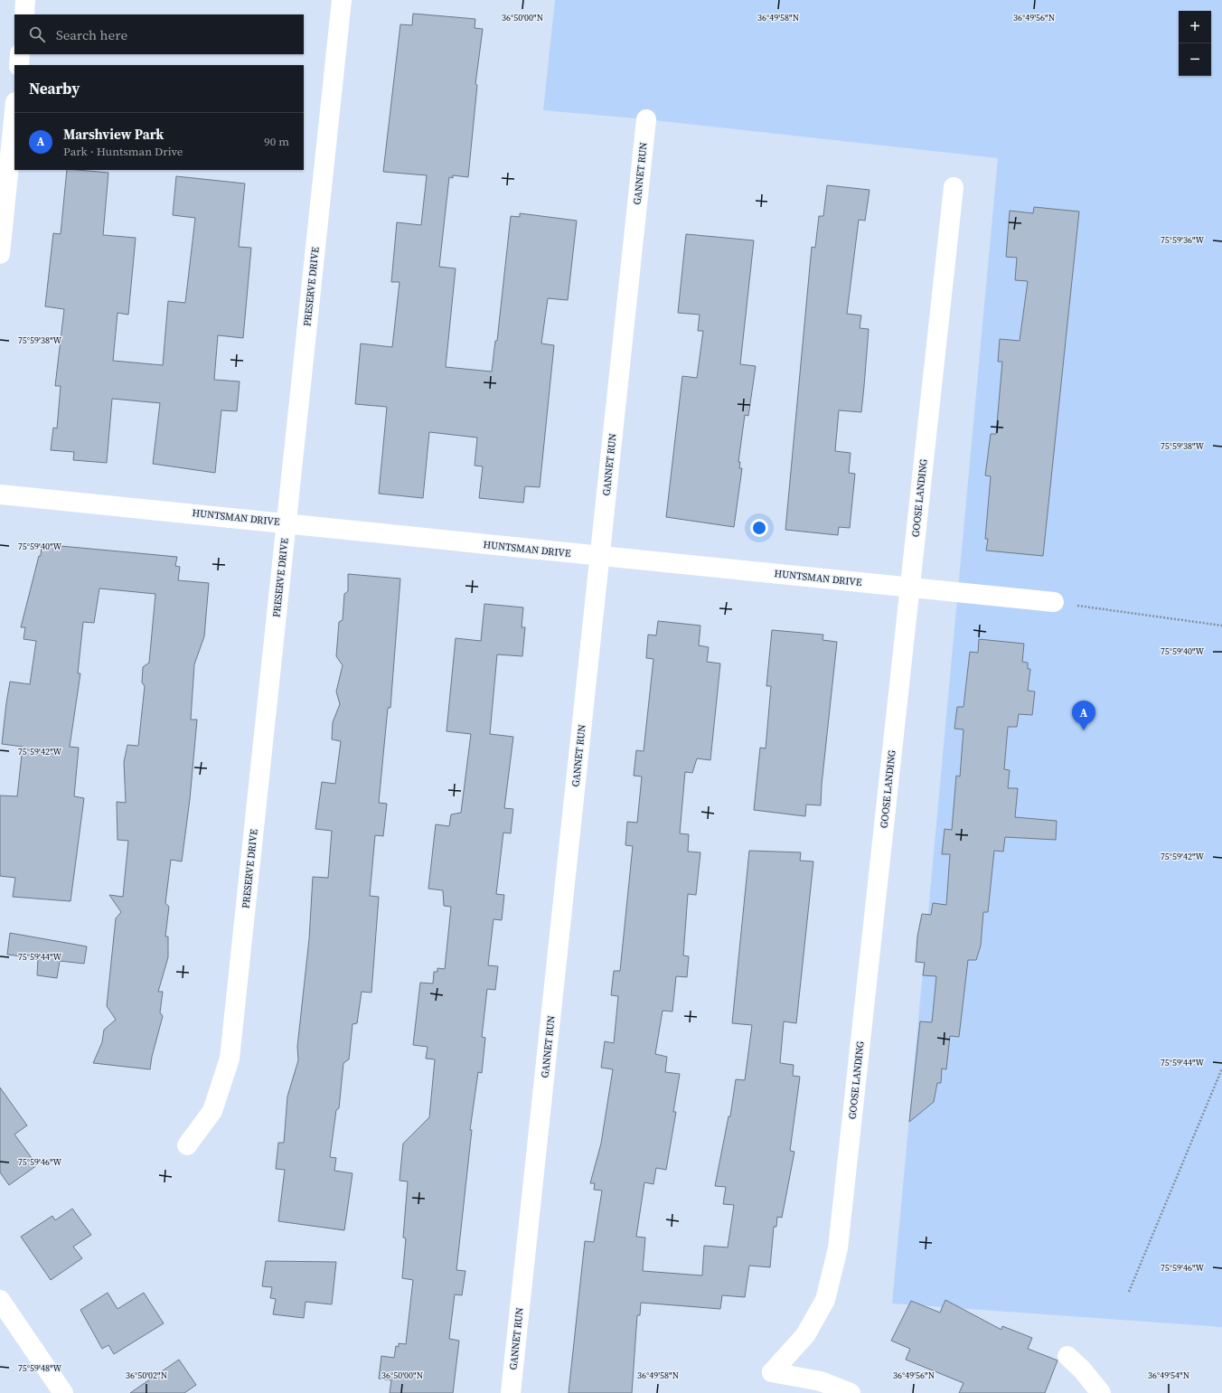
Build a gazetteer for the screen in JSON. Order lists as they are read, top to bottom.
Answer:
{
  "streets": {
    "street": [
      "GANNET RUN",
      "PRESERVE DRIVE",
      "GOOSE LANDING",
      "HUNTSMAN DRIVE"
    ]
  },
  "crossings": [
    ["GANNET RUN", "HUNTSMAN DRIVE"],
    ["PRESERVE DRIVE", "HUNTSMAN DRIVE"],
    ["GOOSE LANDING", "HUNTSMAN DRIVE"]
  ],
  "page": {
    "map_buttons": ["+", "−"],
    "search": "Search here",
    "heading": "Nearby",
    "list": [
      {
        "mark": "A",
        "name": "Marshview Park",
        "note": "Park · Huntsman Drive",
        "value": "90 m"
      }
    ],
    "pins": "A"
  },
  "coordinates": [
    "36°50'00\"N",
    "36°49'58\"N",
    "36°49'56\"N",
    "75°59'36\"W",
    "75°59'38\"W",
    "75°59'40\"W",
    "75°59'42\"W",
    "75°59'44\"W",
    "75°59'46\"W",
    "75°59'48\"W",
    "36°50'02\"N",
    "36°49'54\"N"
  ]
}
